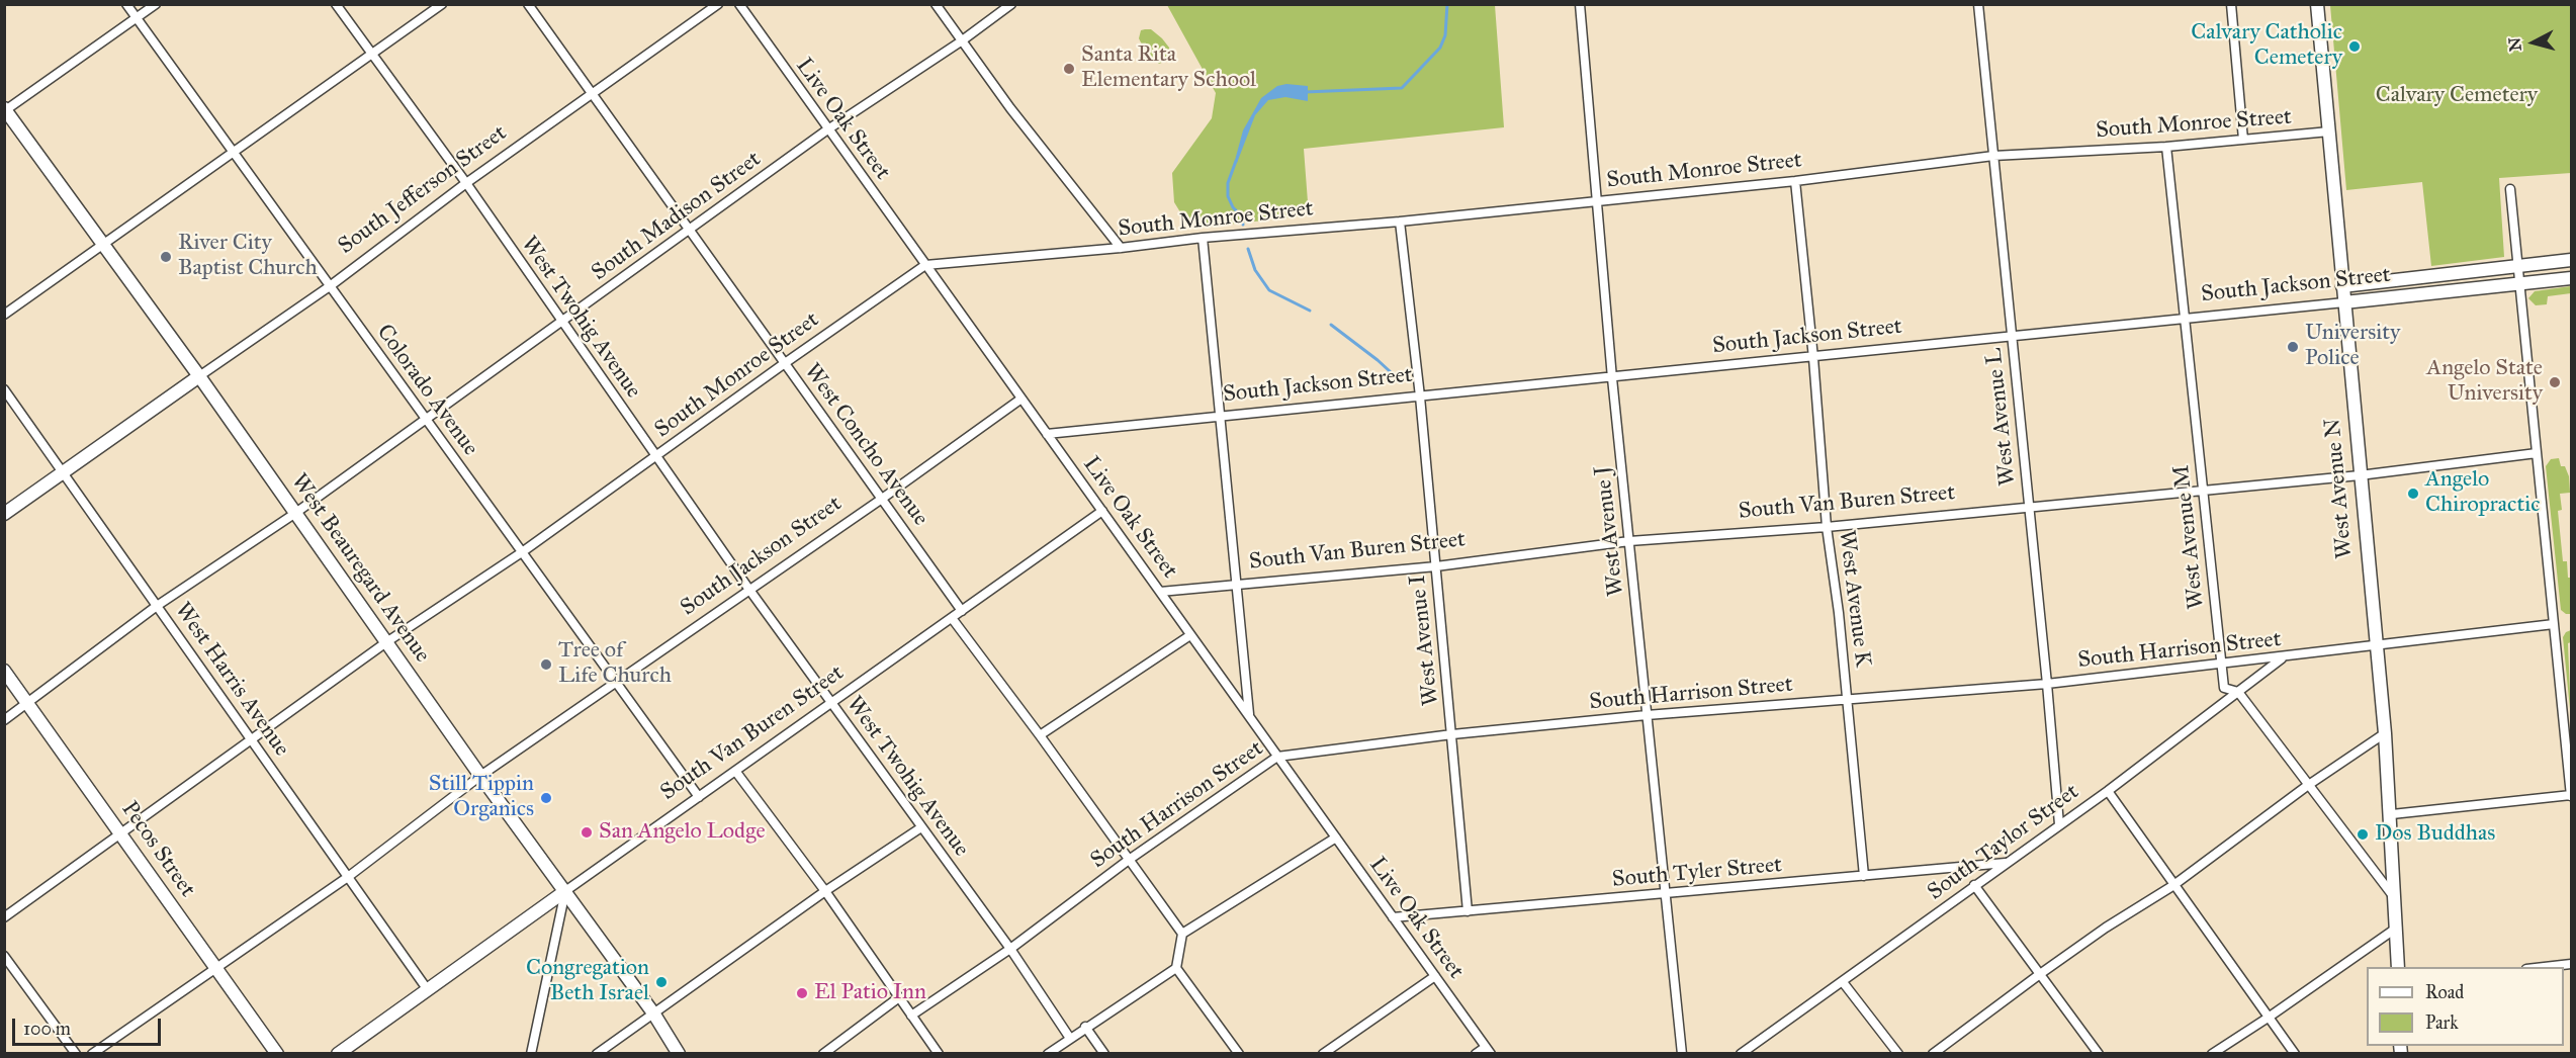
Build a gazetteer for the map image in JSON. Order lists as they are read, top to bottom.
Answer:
{
  "streets": {
    "main road": [
      "South Jefferson Street",
      "South Jackson Street",
      "West Avenue N",
      "South Van Buren Street",
      "West Beauregard Avenue",
      "Pecos Street"
    ],
    "street": [
      "Live Oak Street",
      "South Monroe Street",
      "South Madison Street",
      "West Twohig Avenue",
      "Colorado Avenue",
      "West Avenue L",
      "West Concho Avenue",
      "West Avenue J",
      "West Avenue M",
      "West Avenue K",
      "West Avenue I",
      "South Harrison Street",
      "West Harris Avenue",
      "South Taylor Street",
      "South Tyler Street"
    ]
  },
  "crossings": [
    ["Live Oak Street", "South Monroe Street"],
    ["Live Oak Street", "South Madison Street"],
    ["Live Oak Street", "South Jackson Street"],
    ["Live Oak Street", "South Van Buren Street"],
    ["Live Oak Street", "South Harrison Street"],
    ["Live Oak Street", "South Tyler Street"],
    ["South Monroe Street", "West Twohig Avenue"],
    ["South Monroe Street", "Colorado Avenue"],
    ["South Monroe Street", "West Avenue L"],
    ["South Monroe Street", "West Concho Avenue"],
    ["South Monroe Street", "West Avenue N"],
    ["South Monroe Street", "West Avenue J"],
    ["South Monroe Street", "West Avenue M"],
    ["South Monroe Street", "West Beauregard Avenue"],
    ["South Monroe Street", "West Avenue K"],
    ["South Monroe Street", "West Avenue I"],
    ["South Monroe Street", "West Harris Avenue"],
    ["South Monroe Street", "Pecos Street"],
    ["South Jefferson Street", "West Twohig Avenue"],
    ["South Jefferson Street", "Colorado Avenue"],
    ["South Jefferson Street", "West Concho Avenue"],
    ["South Jefferson Street", "West Beauregard Avenue"],
    ["South Jefferson Street", "West Harris Avenue"],
    ["South Madison Street", "West Twohig Avenue"],
    ["South Madison Street", "Colorado Avenue"],
    ["South Madison Street", "West Concho Avenue"],
    ["South Madison Street", "West Beauregard Avenue"],
    ["South Madison Street", "West Harris Avenue"],
    ["South Madison Street", "Pecos Street"],
    ["South Jackson Street", "West Twohig Avenue"],
    ["South Jackson Street", "Colorado Avenue"],
    ["South Jackson Street", "West Avenue L"],
    ["South Jackson Street", "West Concho Avenue"],
    ["South Jackson Street", "West Avenue N"],
    ["South Jackson Street", "West Avenue J"],
    ["South Jackson Street", "West Avenue M"],
    ["South Jackson Street", "West Beauregard Avenue"],
    ["South Jackson Street", "West Avenue K"],
    ["South Jackson Street", "West Avenue I"],
    ["South Jackson Street", "West Harris Avenue"],
    ["South Jackson Street", "Pecos Street"],
    ["West Twohig Avenue", "South Van Buren Street"],
    ["West Twohig Avenue", "South Harrison Street"],
    ["Colorado Avenue", "South Van Buren Street"],
    ["West Avenue L", "South Van Buren Street"],
    ["West Avenue L", "South Harrison Street"],
    ["West Avenue L", "South Taylor Street"],
    ["West Concho Avenue", "South Van Buren Street"],
    ["West Avenue N", "South Van Buren Street"],
    ["West Avenue N", "West Avenue M"],
    ["West Avenue N", "South Harrison Street"],
    ["South Van Buren Street", "West Avenue J"],
    ["South Van Buren Street", "West Avenue M"],
    ["South Van Buren Street", "West Beauregard Avenue"],
    ["South Van Buren Street", "West Avenue K"],
    ["South Van Buren Street", "West Avenue I"],
    ["South Van Buren Street", "West Harris Avenue"],
    ["West Avenue J", "South Harrison Street"],
    ["West Avenue J", "South Tyler Street"],
    ["West Avenue M", "South Harrison Street"],
    ["West Avenue M", "South Taylor Street"],
    ["West Avenue K", "South Harrison Street"],
    ["West Avenue K", "South Tyler Street"],
    ["West Avenue I", "South Harrison Street"],
    ["West Avenue I", "South Tyler Street"],
    ["South Harrison Street", "South Taylor Street"],
    ["South Taylor Street", "South Tyler Street"]
  ],
  "parks": ["Calvary Cemetery"],
  "places": [
    "Calvary Catholic Cemetery",
    "Santa Rita Elementary School",
    "River City Baptist Church",
    "University Police",
    "Angelo State University",
    "Angelo Chiropractic",
    "Tree of Life Church",
    "Still Tippin Organics",
    "San Angelo Lodge",
    "Dos Buddhas",
    "Congregation Beth Israel",
    "El Patio Inn"
  ],
  "legend": ["Road", "Park"],
  "scale_bar": "100 m",
  "north": "left"
}
